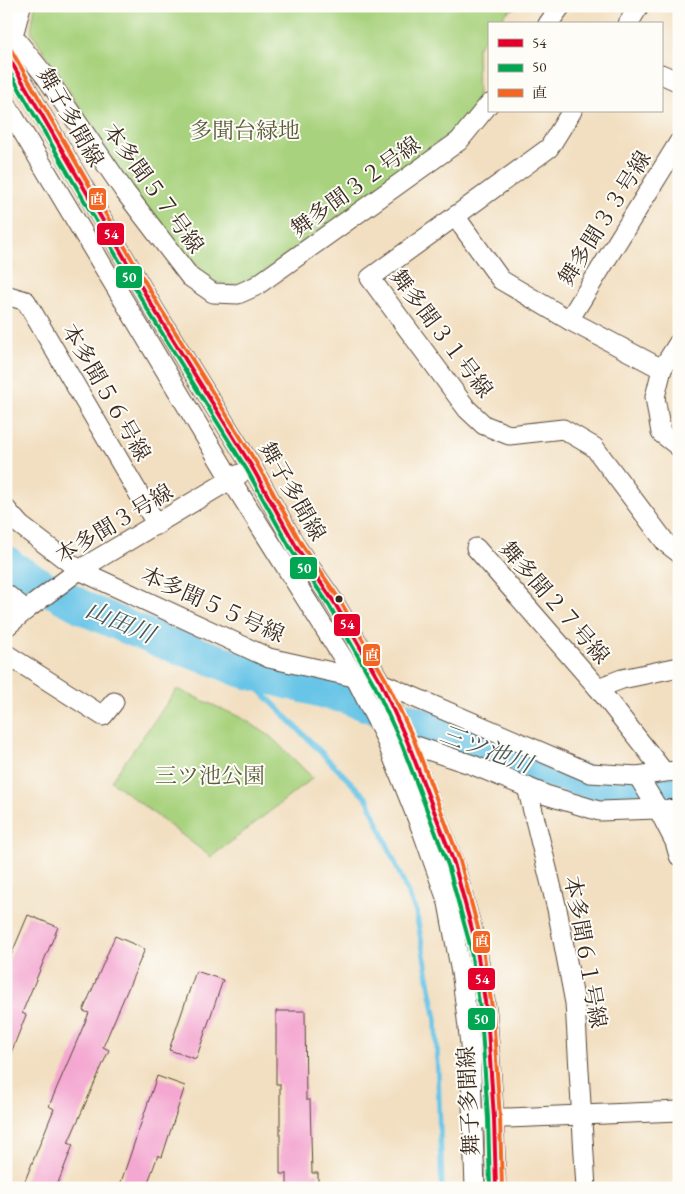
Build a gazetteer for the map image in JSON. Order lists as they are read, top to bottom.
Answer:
{
  "streets": {
    "street": [
      "舞子多聞線",
      "舞多聞３２号線",
      "本多聞５７号線",
      "舞多聞３３号線",
      "舞多聞３１号線",
      "本多聞５６号線",
      "本多聞３号線",
      "舞多聞２７号線",
      "本多聞５５号線",
      "本多聞６１号線"
    ]
  },
  "crossings": [
    ["舞子多聞線", "本多聞５７号線"],
    ["舞子多聞線", "本多聞３号線"],
    ["舞子多聞線", "本多聞５５号線"],
    ["舞多聞３２号線", "本多聞５７号線"],
    ["本多聞５６号線", "本多聞３号線"],
    ["本多聞３号線", "本多聞５５号線"],
    ["舞多聞２７号線", "本多聞５５号線"]
  ],
  "water": ["山田川", "三ツ池川"],
  "parks": ["多聞台緑地", "三ツ池公園"],
  "lines": ["transit line 直", "transit line 54", "transit line 50"],
  "legend": ["54", "50", "直"]
}
